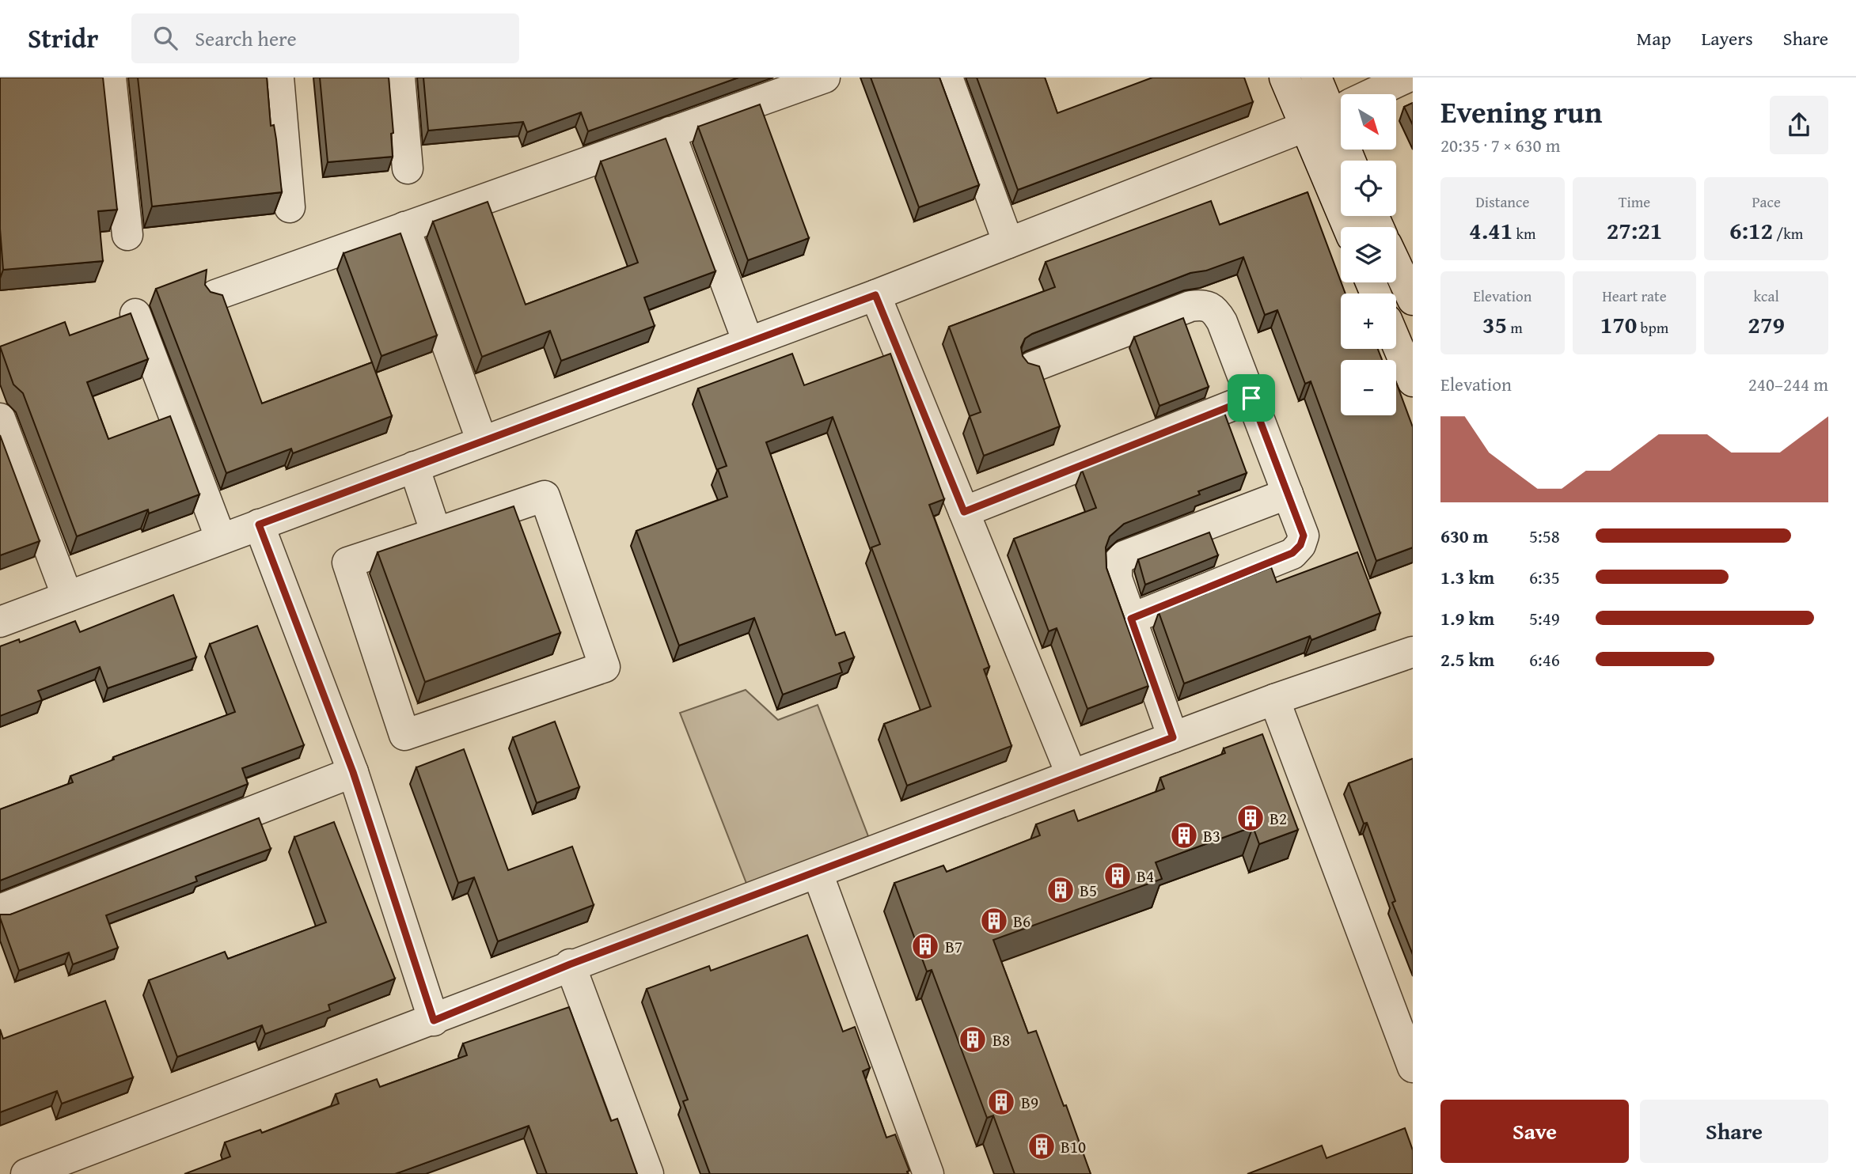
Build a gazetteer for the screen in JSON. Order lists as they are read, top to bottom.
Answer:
{
  "places": {
    "building": [
      "B2",
      "B3",
      "B4",
      "B5",
      "B6",
      "B7",
      "B8",
      "B9",
      "B10"
    ]
  },
  "north": "bottom right",
  "page": {
    "header": "Stridr",
    "search": "Search here",
    "nav": ["Map", "Layers", "Share"],
    "heading": ["Evening run", "20:35 · 7 × 630 m"],
    "map_buttons": ["+", "−"],
    "stats": [
      ["Distance", "4.41 km"],
      ["Time", "27:21"],
      ["Pace", "6:12 /km"],
      ["Elevation", "35 m"],
      ["Heart rate", "170 bpm"],
      ["kcal", "279"]
    ],
    "chart": ["Elevation", "240–244 m"],
    "list": [
      {
        "name": "630 m",
        "note": "5:58"
      },
      {
        "name": "1.3 km",
        "note": "6:35"
      },
      {
        "name": "1.9 km",
        "note": "5:49"
      },
      {
        "name": "2.5 km",
        "note": "6:46"
      }
    ],
    "buttons": ["Save", "Share"]
  }
}
